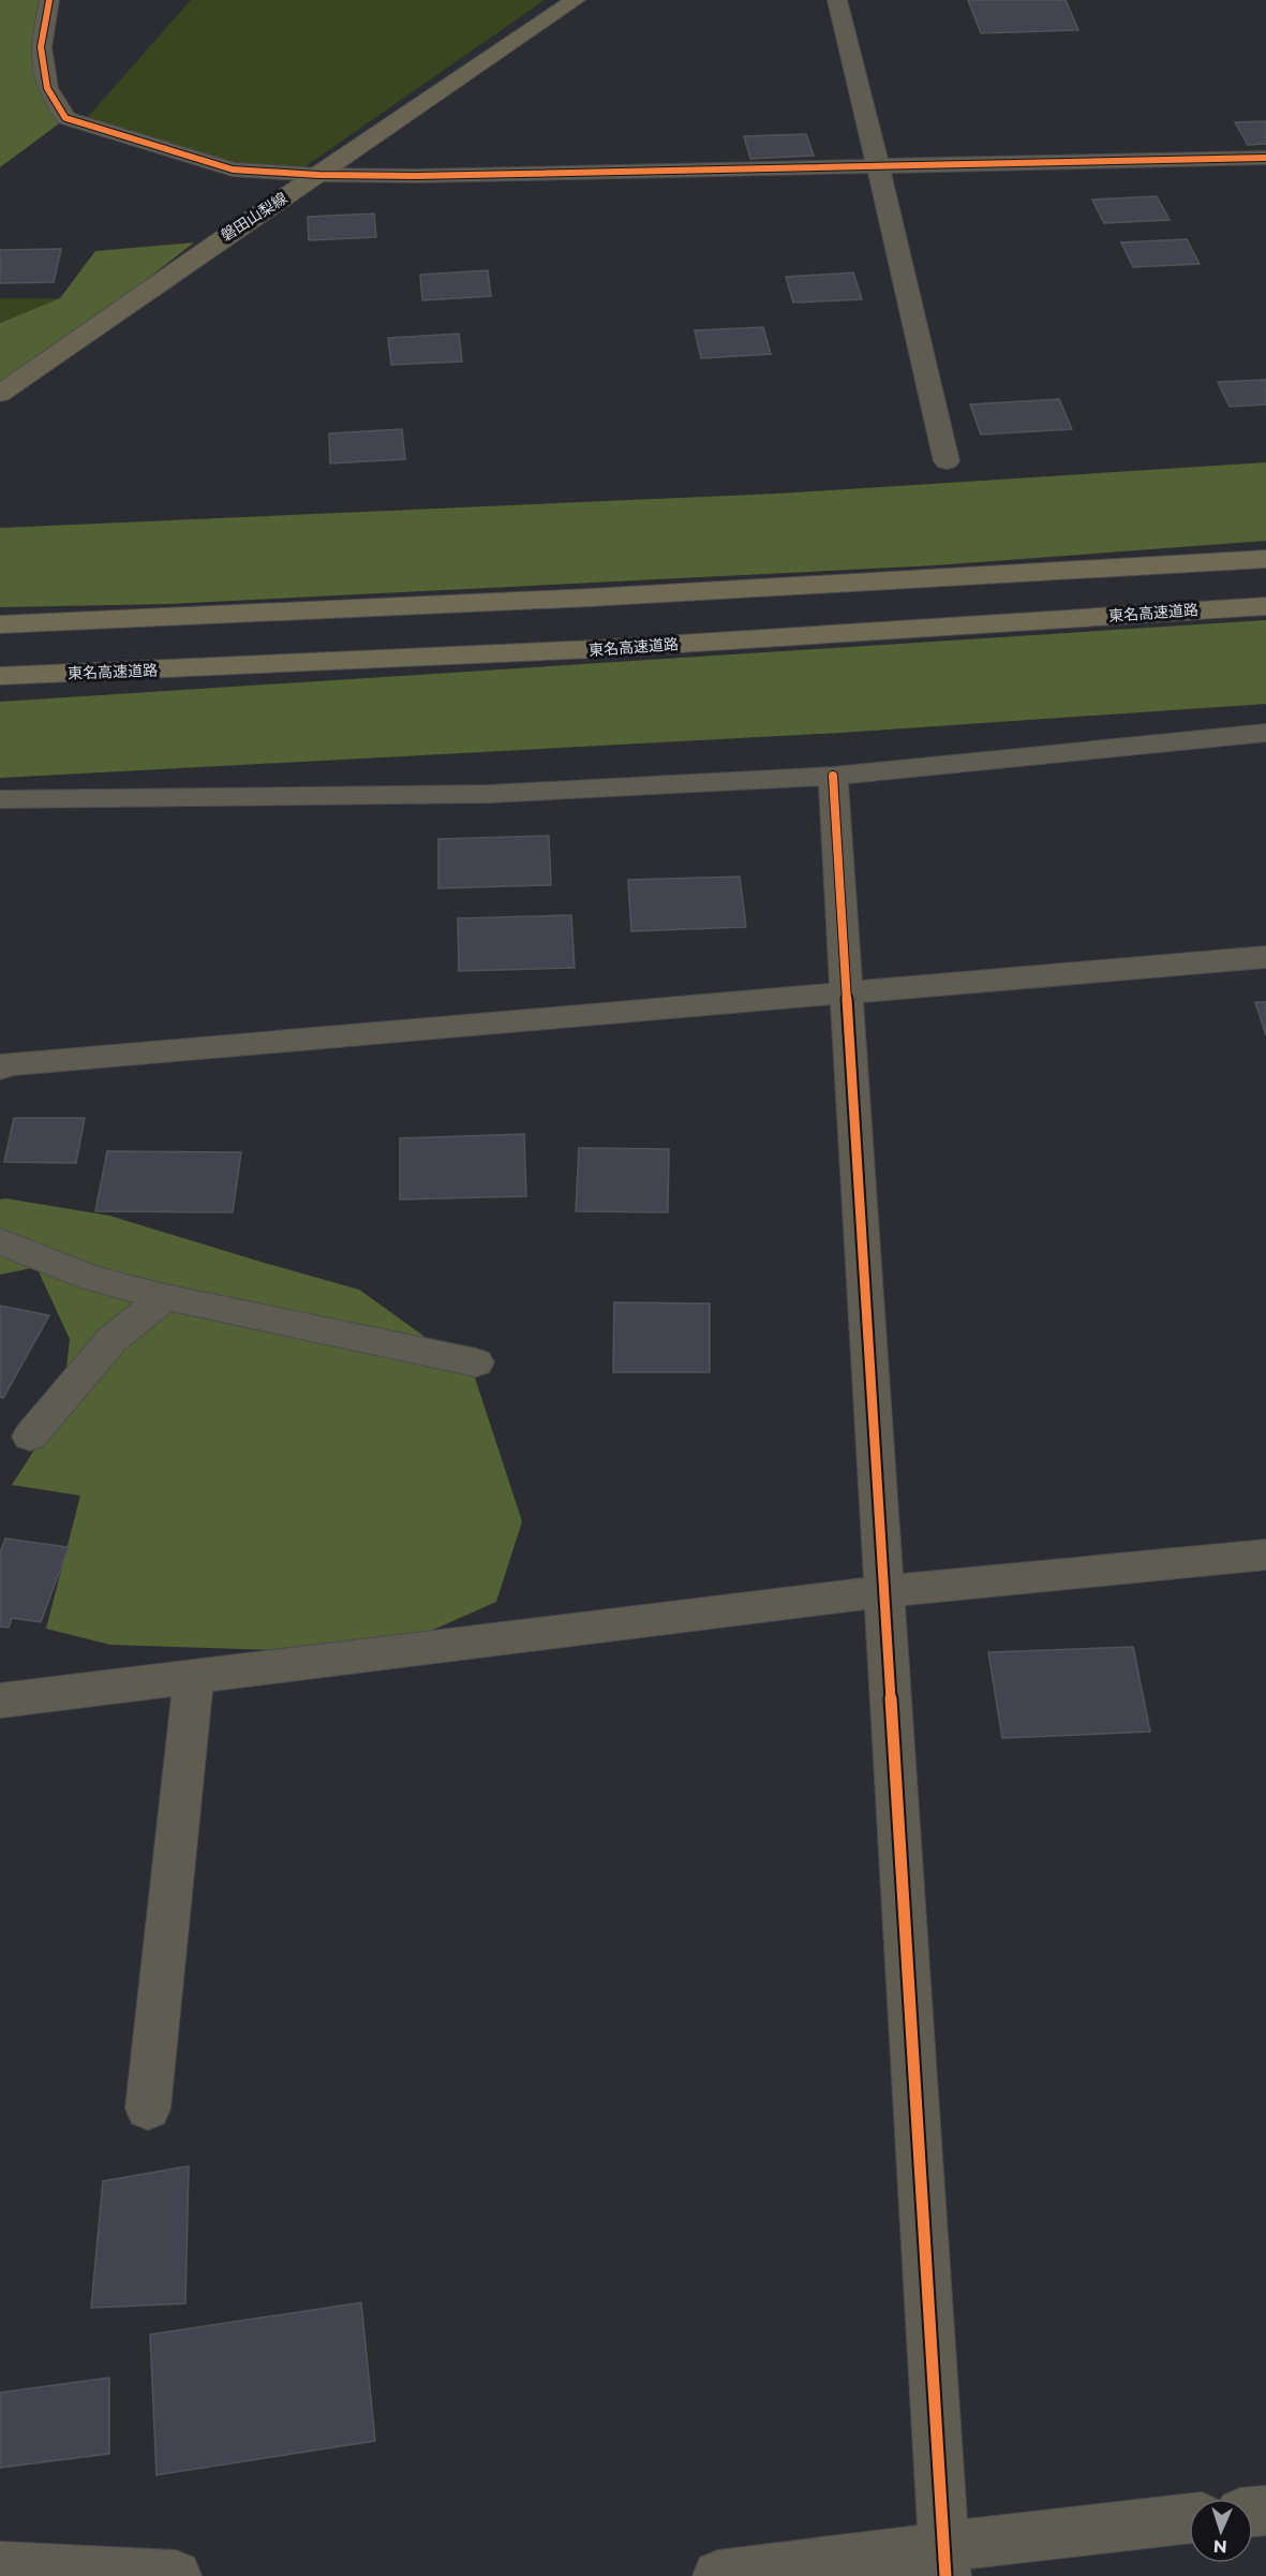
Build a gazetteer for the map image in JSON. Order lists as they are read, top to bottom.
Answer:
{
  "streets": {
    "highway": ["東名高速道路"],
    "main road": ["磐田山梨線"]
  },
  "north": "bottom"
}
